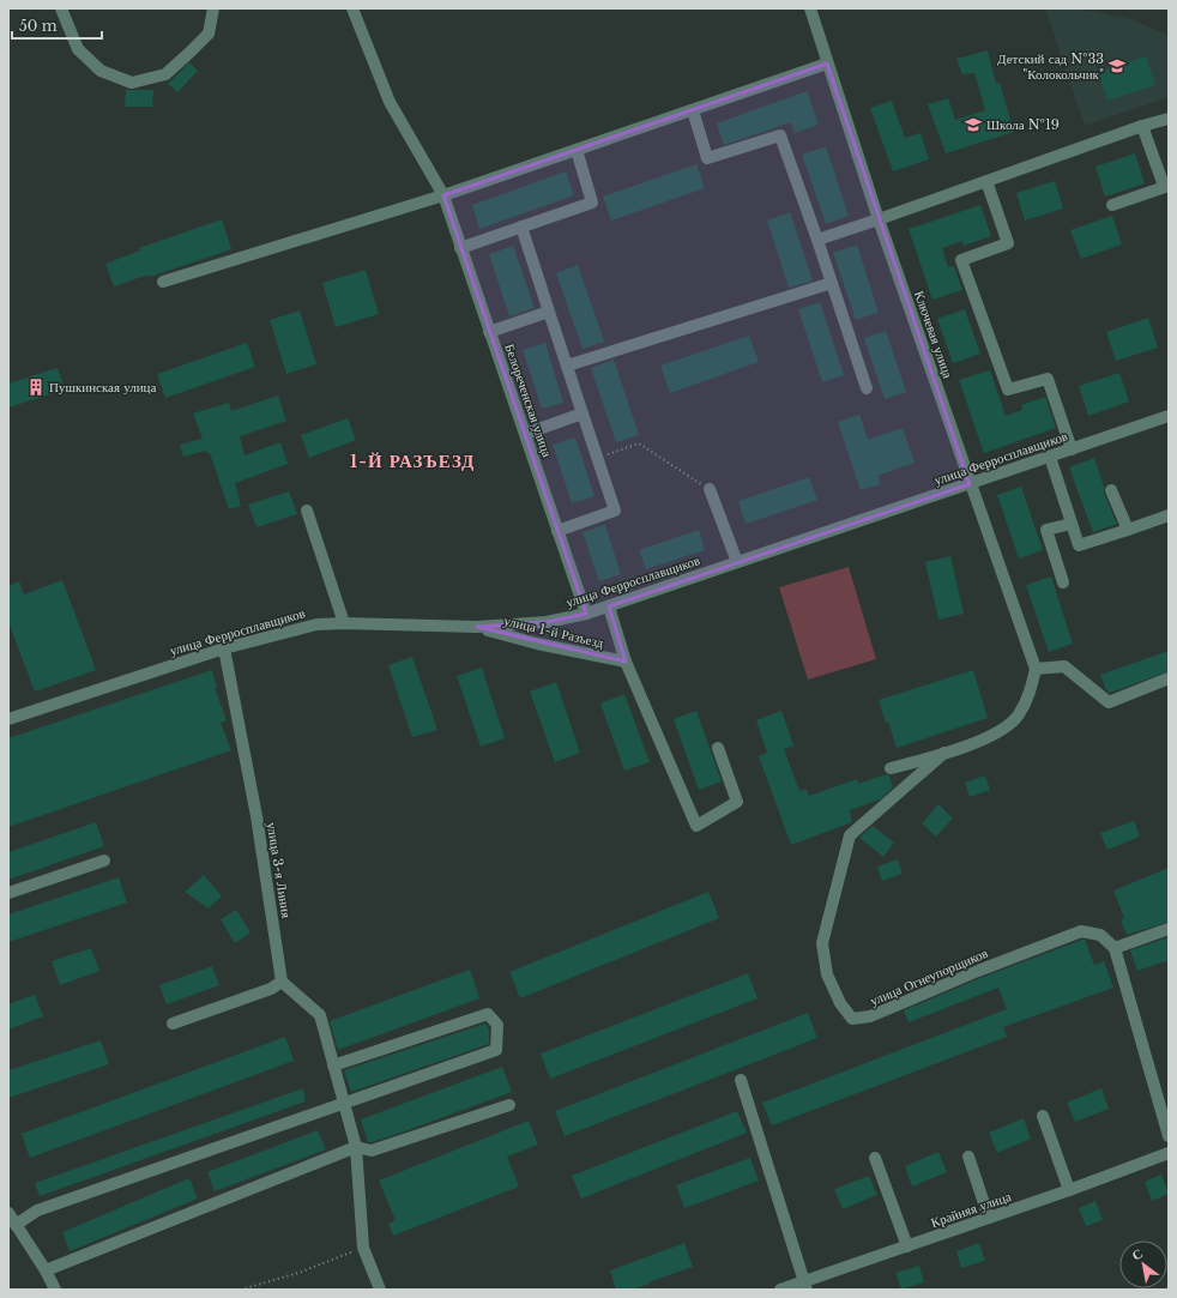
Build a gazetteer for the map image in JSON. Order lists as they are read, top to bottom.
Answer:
{
  "streets": {
    "street": [
      "Ключевая улица",
      "Белореченская улица",
      "улица Ферросплавщиков",
      "улица 1-й Разъезд",
      "улица 3-я Линия",
      "улица Огнеупорщиков",
      "Крайняя улица"
    ]
  },
  "crossings": [
    ["Ключевая улица", "улица Ферросплавщиков"],
    ["Белореченская улица", "улица Ферросплавщиков"],
    ["улица Ферросплавщиков", "улица 1-й Разъезд"],
    ["улица Ферросплавщиков", "улица 3-я Линия"]
  ],
  "districts": ["1-Й РАЗЪЕЗД"],
  "places": {
    "school or university": ["Детский сад №33 \"Колокольчик\"", "Школа №19"],
    "building": ["Пушкинская улица"]
  },
  "scale_bar": "50 m",
  "north": "top left"
}
